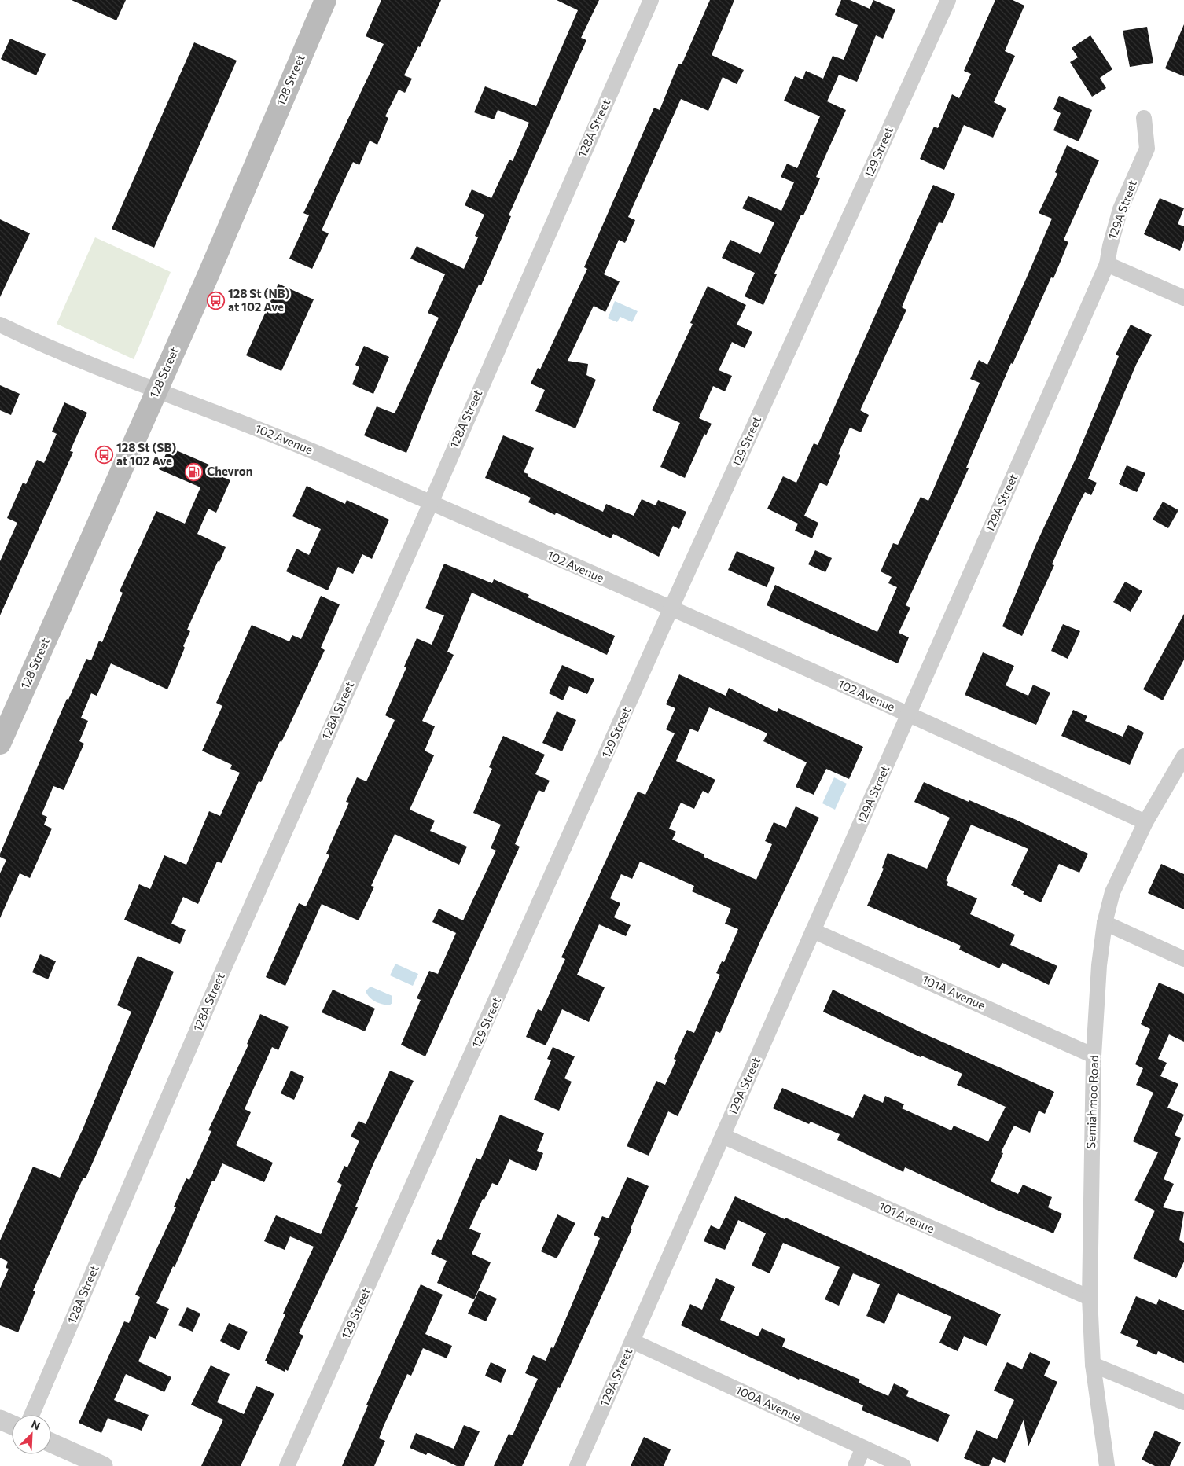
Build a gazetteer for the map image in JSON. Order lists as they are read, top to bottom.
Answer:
{
  "streets": {
    "main road": ["128 Street"],
    "street": [
      "128A Street",
      "129 Street",
      "129A Street",
      "102 Avenue",
      "101A Avenue",
      "Semiahmoo Road",
      "101 Avenue",
      "100A Avenue"
    ]
  },
  "crossings": [
    ["128 Street", "102 Avenue"],
    ["128A Street", "102 Avenue"],
    ["129 Street", "102 Avenue"],
    ["129A Street", "102 Avenue"],
    ["129A Street", "101A Avenue"],
    ["129A Street", "101 Avenue"],
    ["129A Street", "100A Avenue"],
    ["102 Avenue", "Semiahmoo Road"],
    ["101A Avenue", "Semiahmoo Road"],
    ["Semiahmoo Road", "101 Avenue"]
  ],
  "places": {
    "bus stop": ["128 St (NB) at 102 Ave", "128 St (SB) at 102 Ave"],
    "fuel station": ["Chevron"]
  },
  "north": "top right"
}
